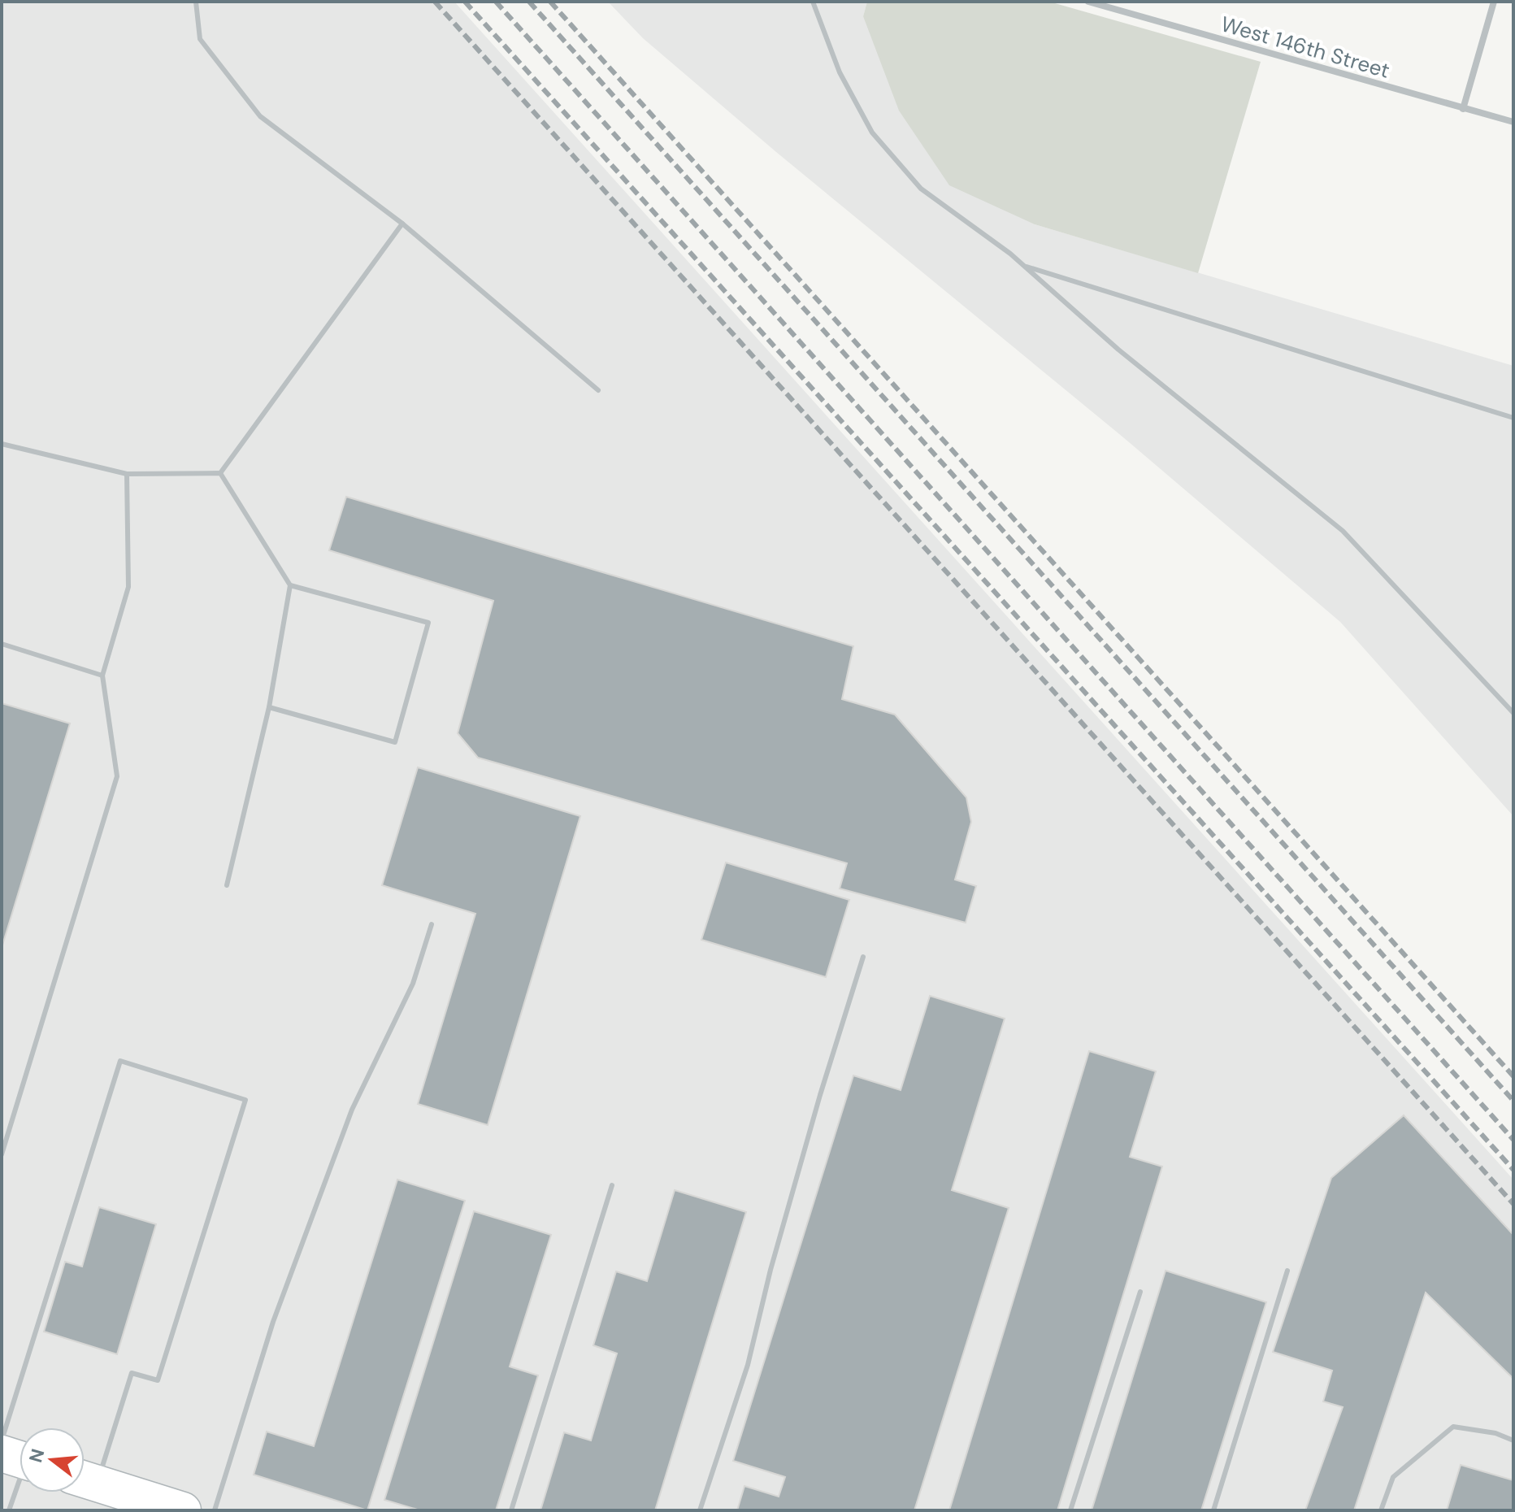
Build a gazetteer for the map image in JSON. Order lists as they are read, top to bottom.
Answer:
{
  "streets": {
    "street": ["West 146th Street"]
  },
  "north": "left"
}
